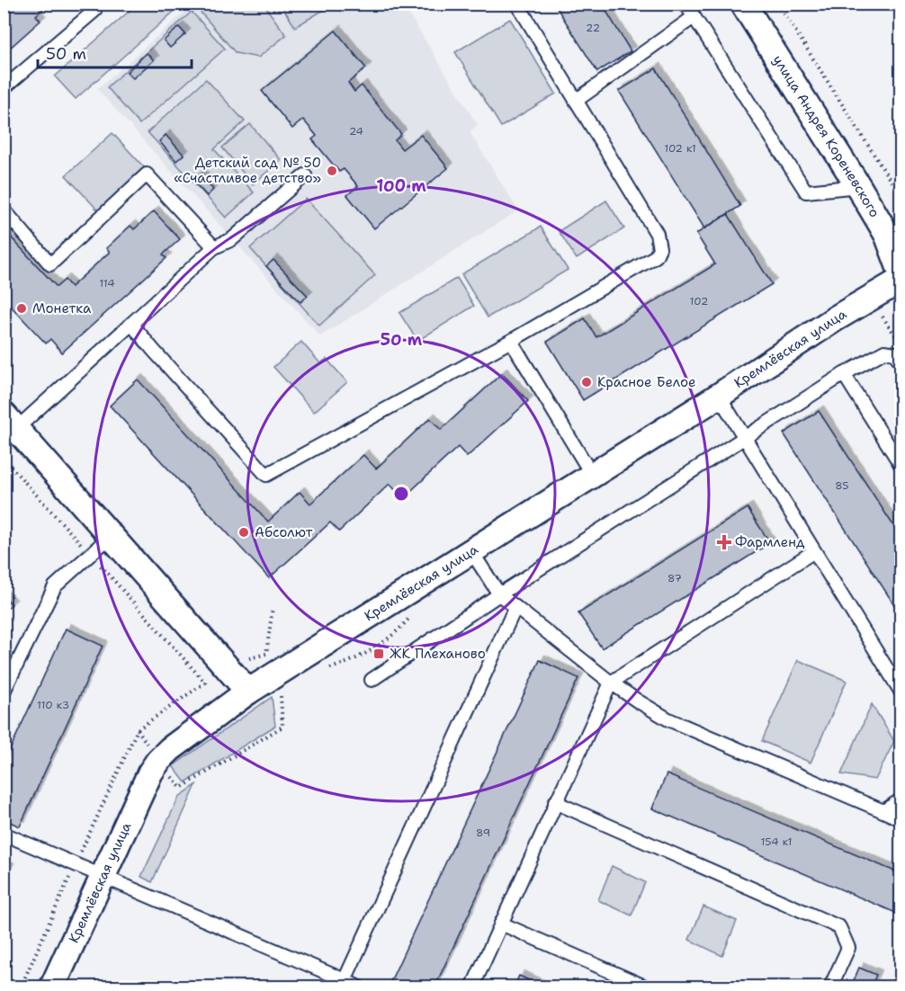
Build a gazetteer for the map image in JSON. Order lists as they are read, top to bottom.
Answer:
{
  "streets": {
    "street": ["улица Андрея Кореневского", "Кремлёвская улица"]
  },
  "places": {
    "other": [
      "Детский сад № 50 «Счастливое детство»",
      "Монетка",
      "Красное Белое",
      "Абсолют"
    ],
    "health": ["Фармленд"],
    "transit": ["ЖК Плеханово"]
  },
  "house_numbers": [
    "22",
    "24",
    "102 к1",
    "114",
    "102",
    "85",
    "87",
    "110 к3",
    "89",
    "154 к1"
  ],
  "scale_bar": "50 m",
  "rings": ["100 m", "50 m"]
}
